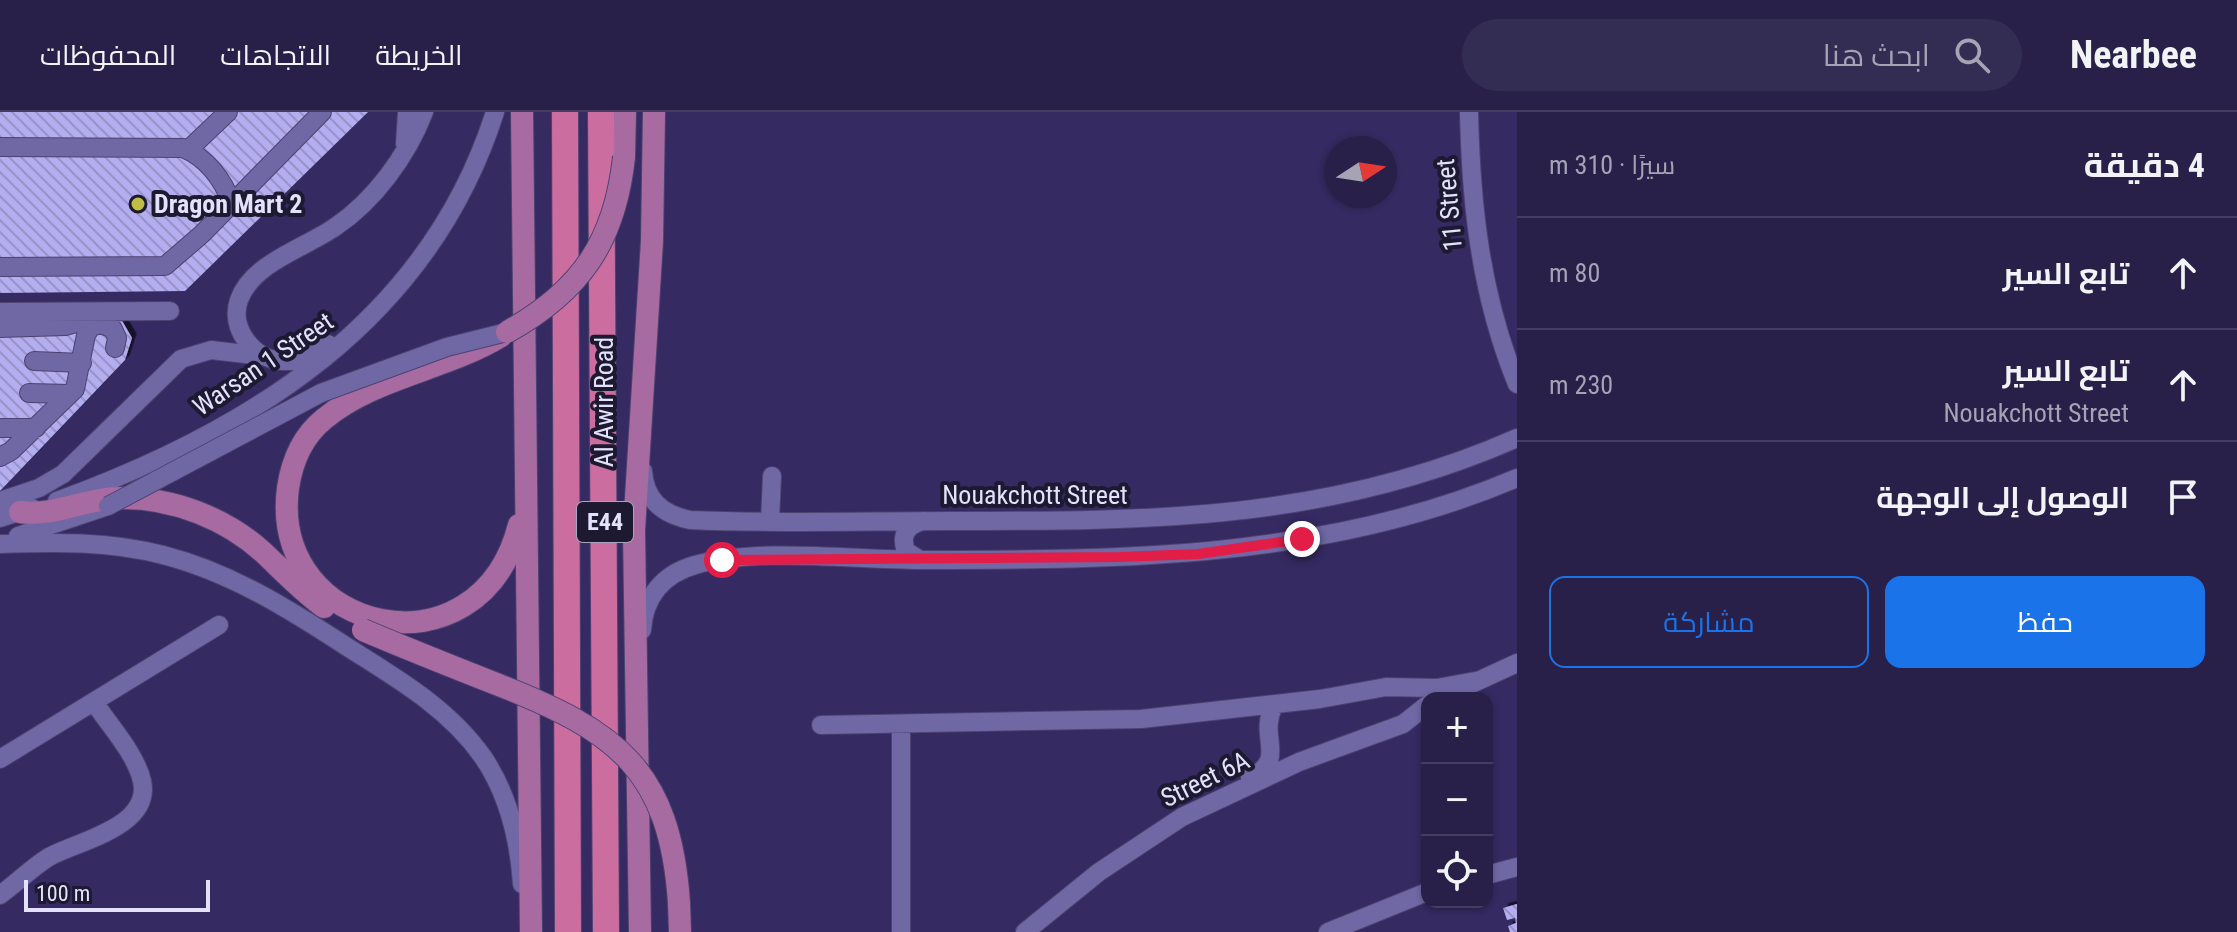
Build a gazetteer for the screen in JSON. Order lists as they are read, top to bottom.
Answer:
{
  "streets": {
    "highway": ["Al Awir Road", "E44"],
    "street": [
      "11 Street",
      "Warsan 1 Street",
      "Nouakchott Street",
      "Street 6A"
    ]
  },
  "places": ["Dragon Mart 2"],
  "scale_bar": "100 m",
  "north": "right",
  "page": {
    "header": "Nearbee",
    "search": "ابحث هنا",
    "nav": ["الخريطة", "الاتجاهات", "المحفوظات"],
    "heading": ["4 دقيقة", "سيرًا · 310 m"],
    "list": [
      ["تابع السير", "80 m"],
      ["تابع السير", "Nouakchott Street", "230 m"],
      "الوصول إلى الوجهة"
    ],
    "buttons": ["حفظ", "مشاركة"],
    "map_buttons": ["+", "−"],
    "scale": "100 m"
  }
}
